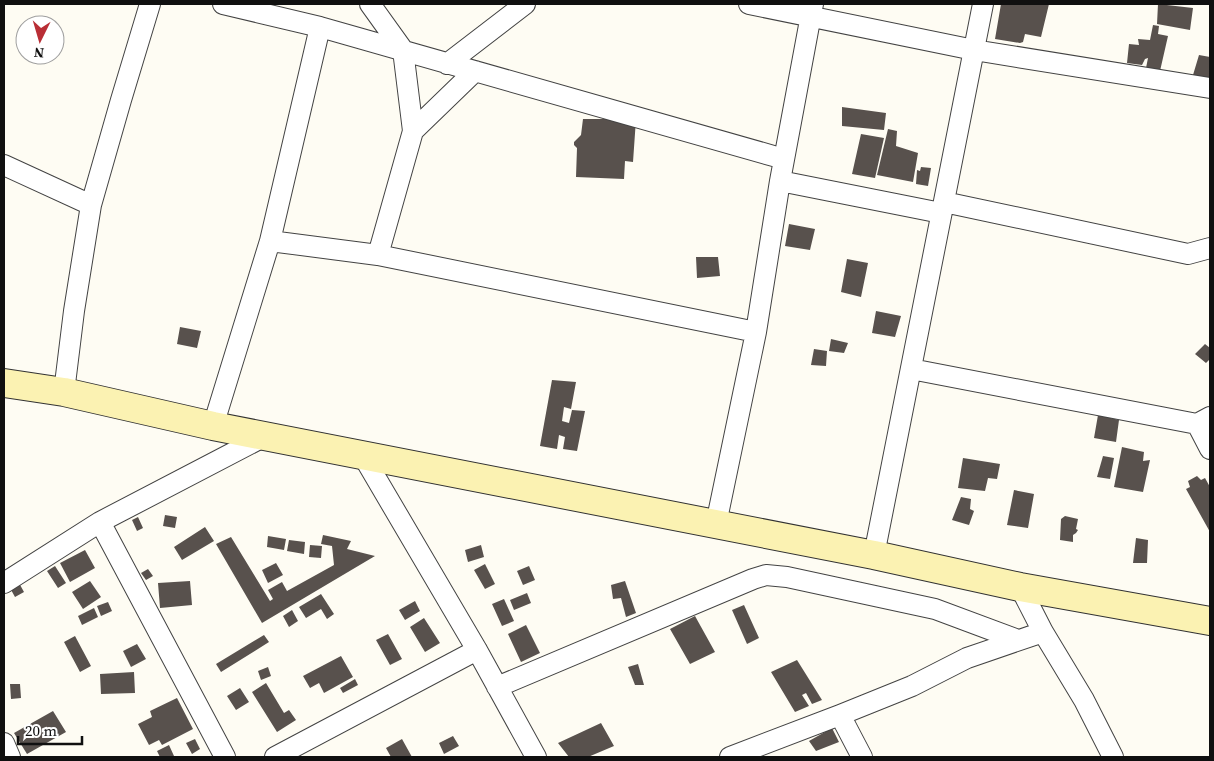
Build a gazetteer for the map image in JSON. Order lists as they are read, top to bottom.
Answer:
{
  "scale_bar": "20 m",
  "north": "bottom"
}
